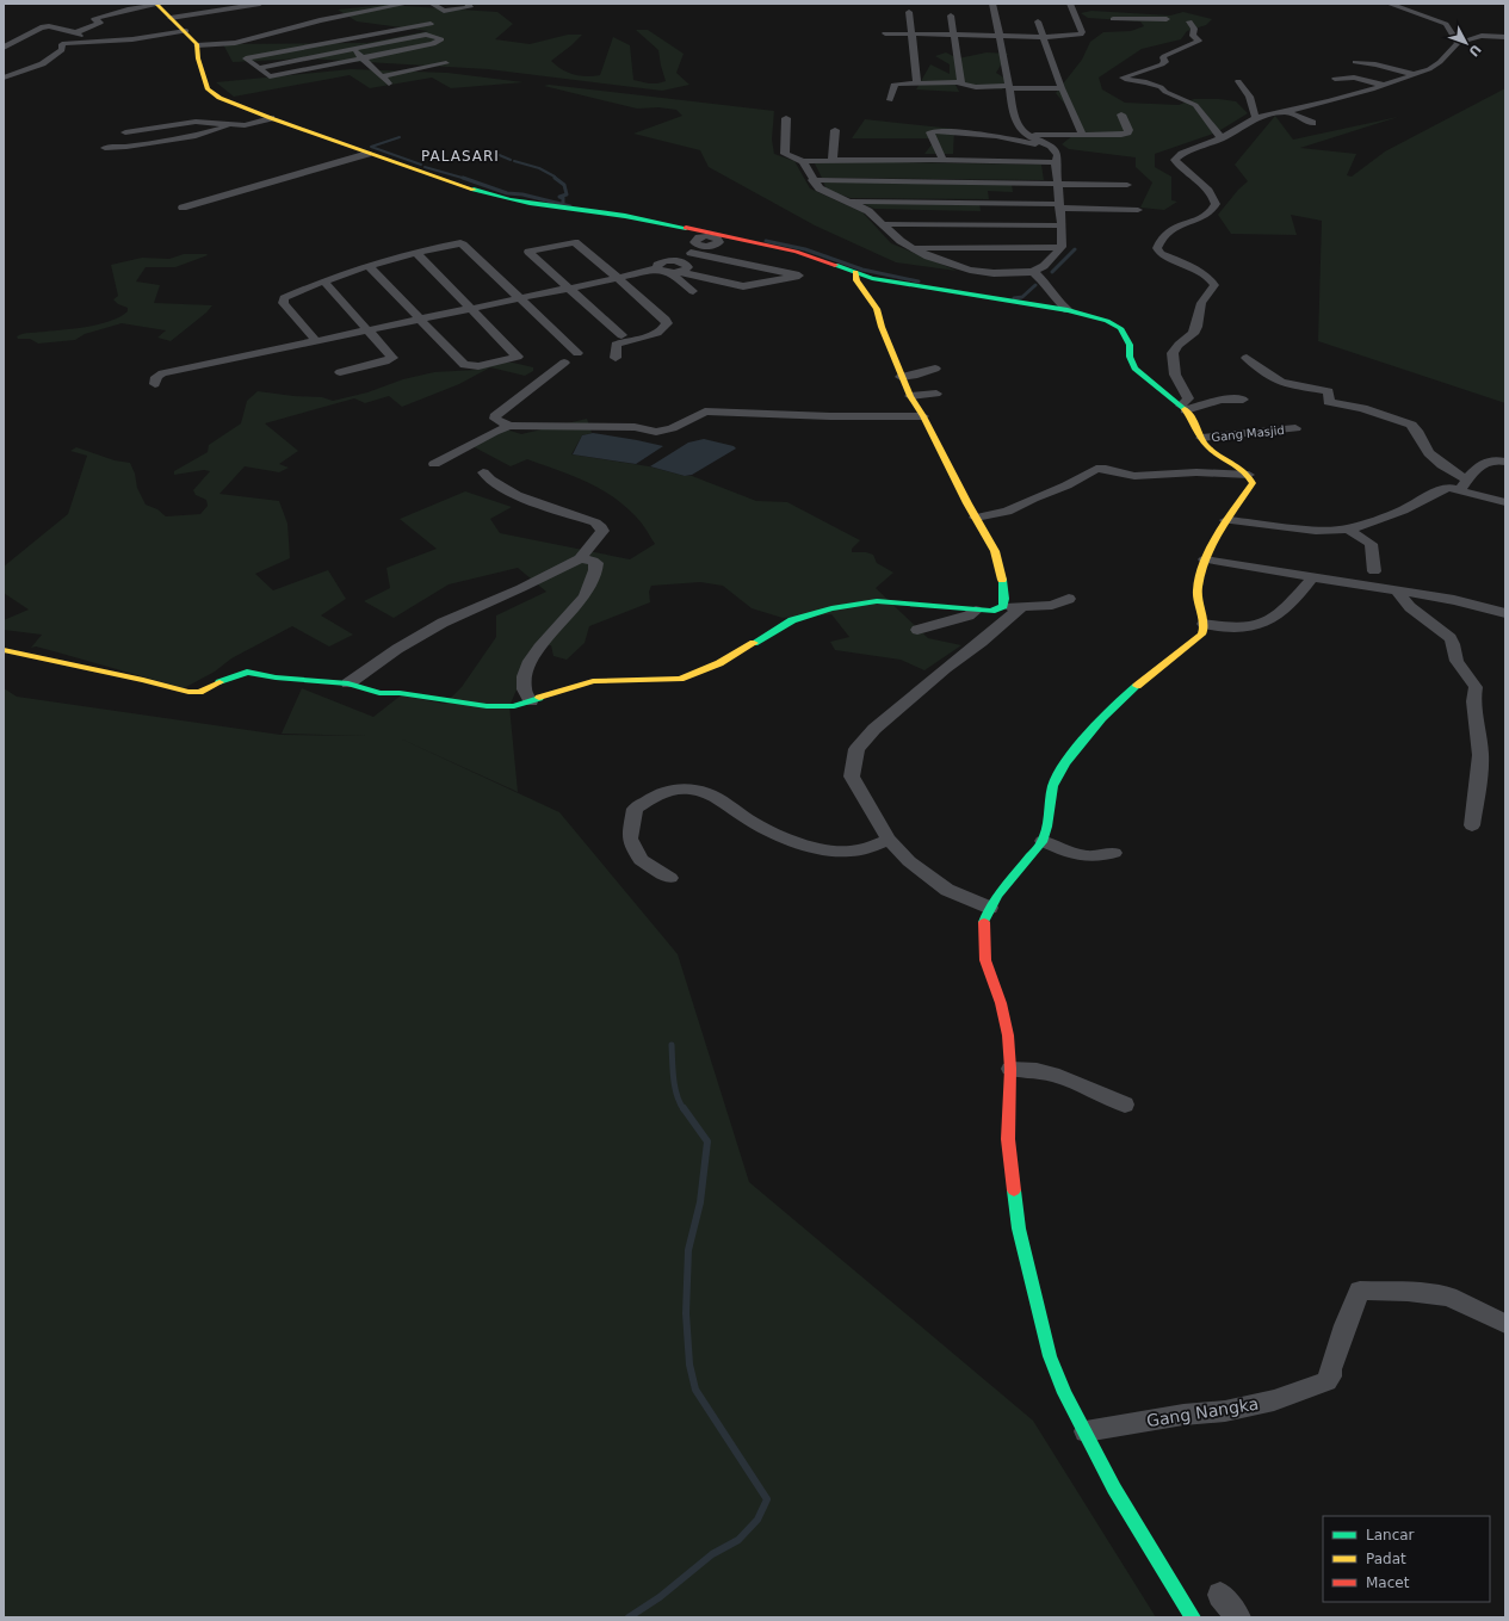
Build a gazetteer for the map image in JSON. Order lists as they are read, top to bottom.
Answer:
{
  "streets": {
    "street": ["Gang Masjid", "Gang Nangka"]
  },
  "districts": ["PALASARI"],
  "legend": ["Lancar", "Padat", "Macet"],
  "north": "bottom right"
}
